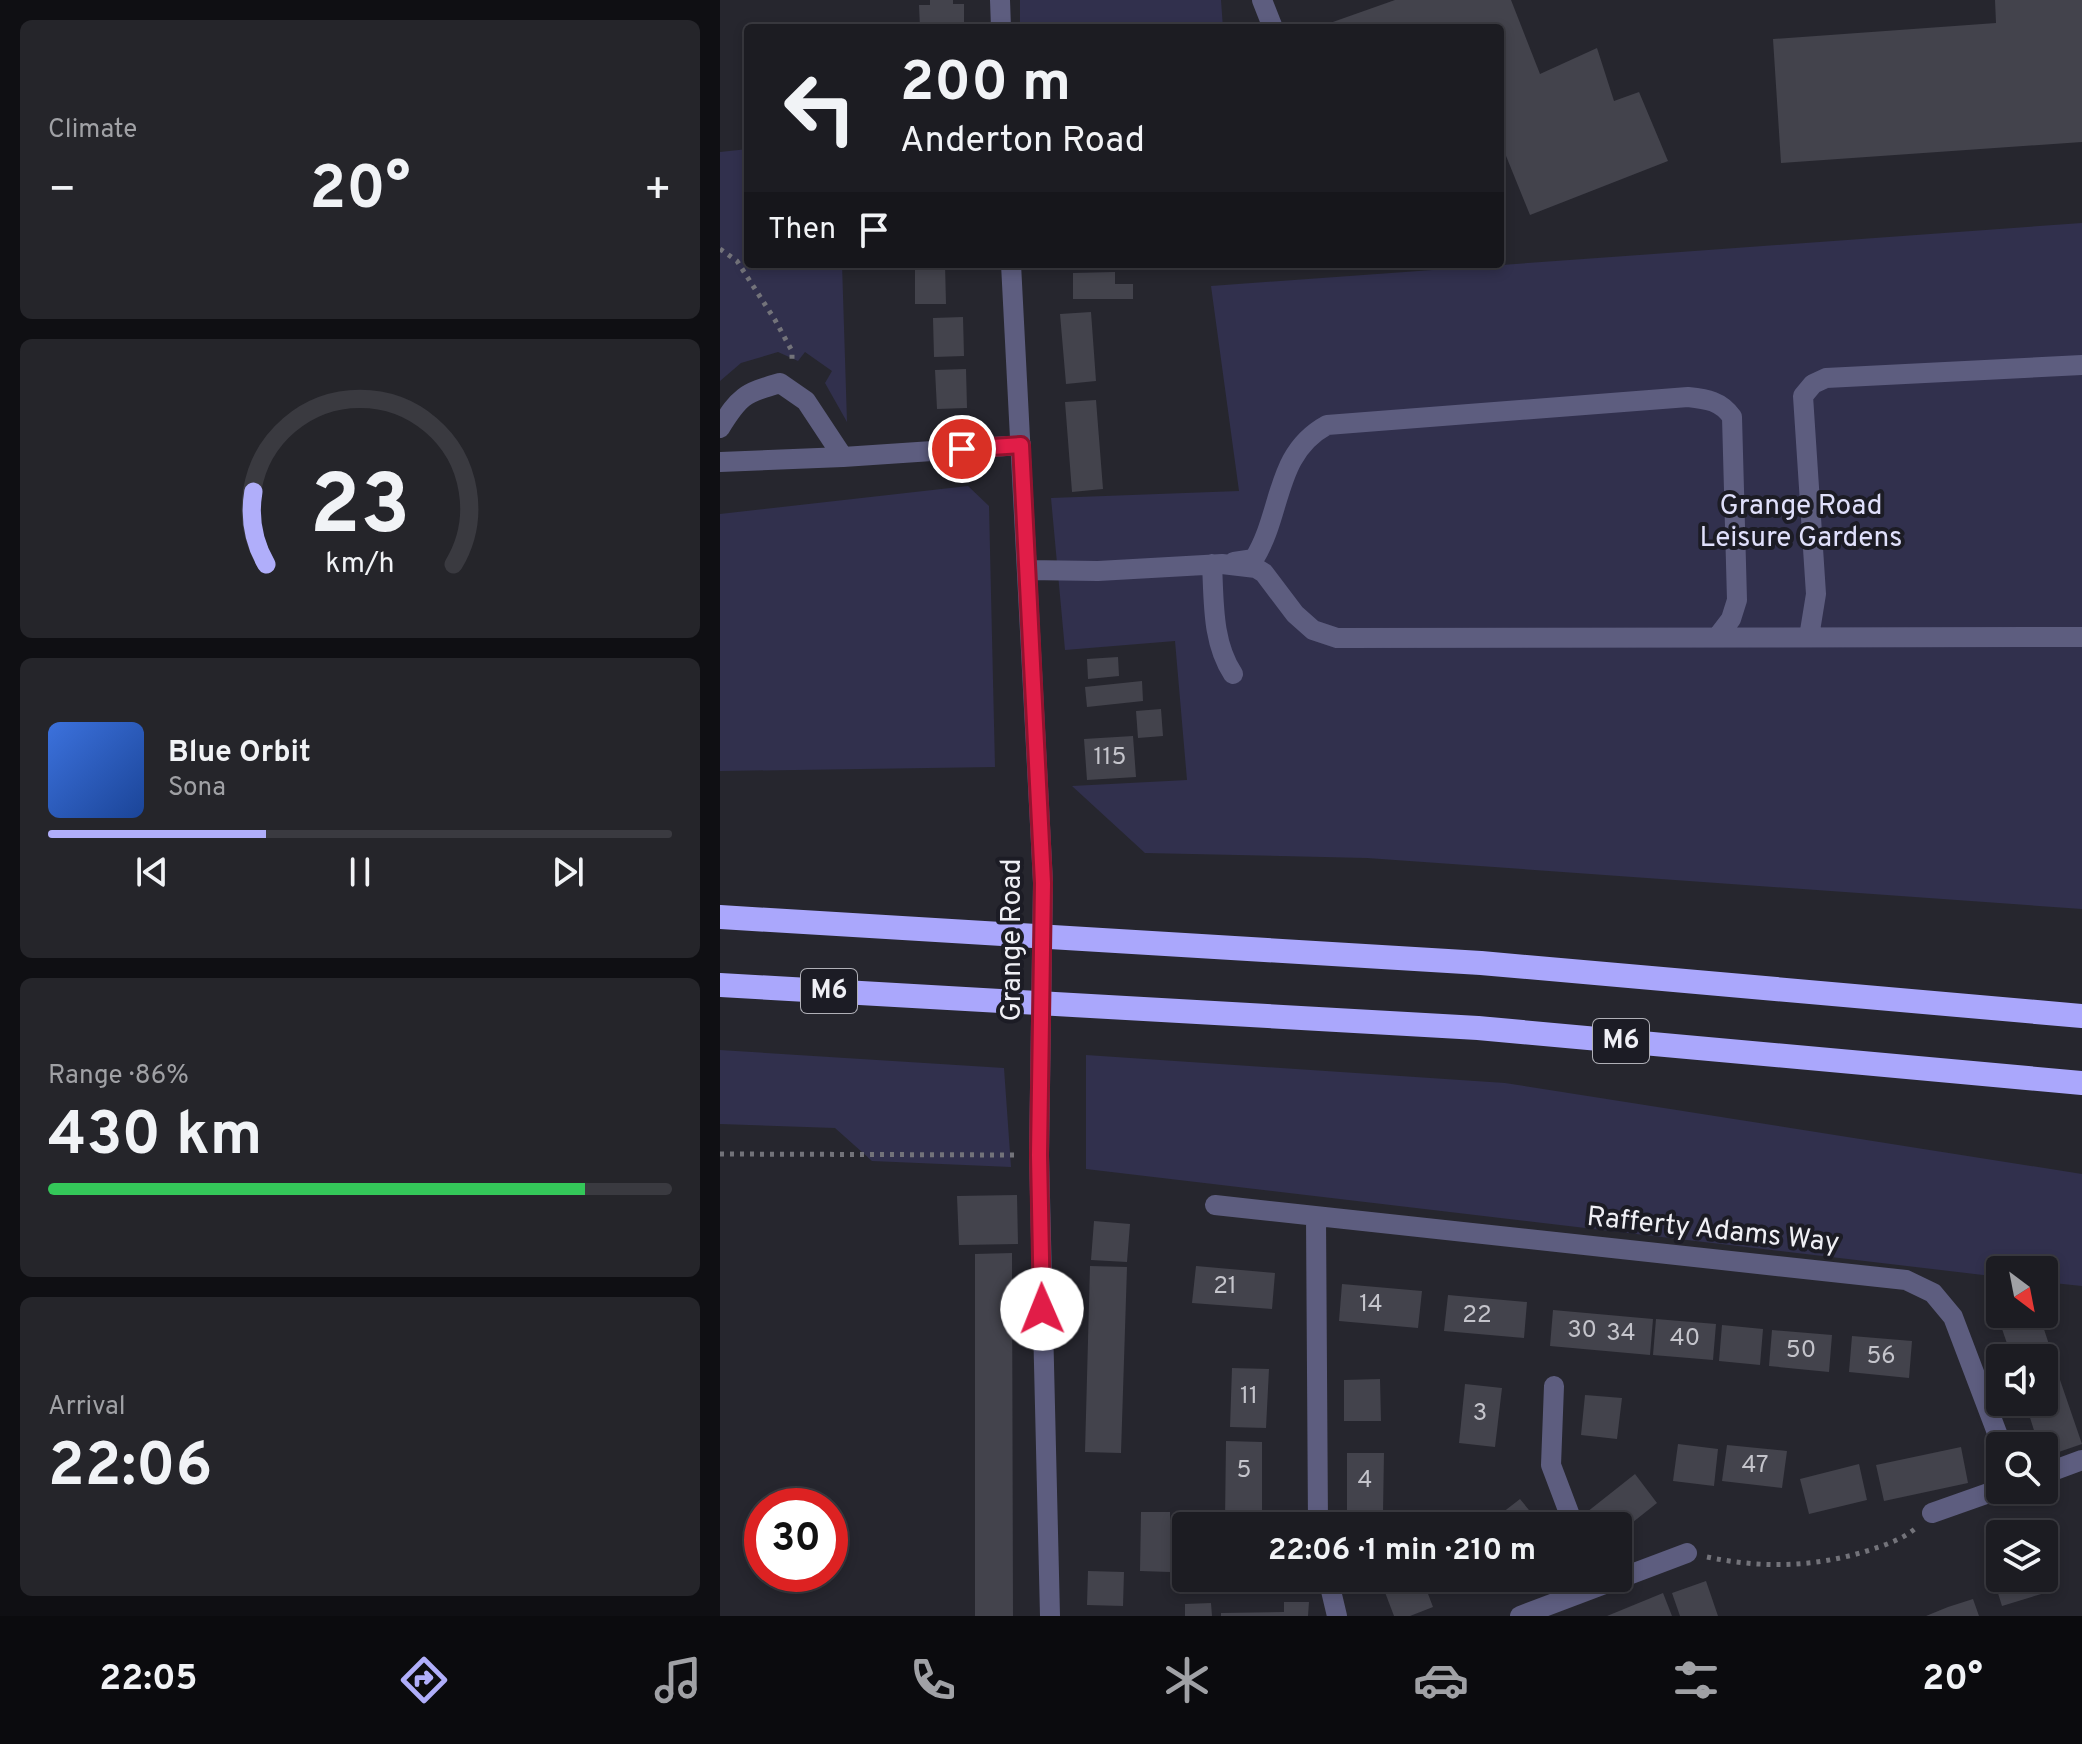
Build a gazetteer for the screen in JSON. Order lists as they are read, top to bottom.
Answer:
{
  "streets": {
    "highway": ["M6"],
    "street": ["Grange Road", "Rafferty Adams Way"]
  },
  "parks": ["Grange Road Leisure Gardens"],
  "house_numbers": [
    "115",
    "21",
    "14",
    "22",
    "30",
    "34",
    "40",
    "50",
    "56",
    "11",
    "3",
    "47",
    "5",
    "4"
  ],
  "north": "bottom right",
  "page": {
    "tile": [
      "Climate",
      ["Range · 86%", "430 km"],
      ["Arrival", "22:06"]
    ],
    "turn": ["200 m", "Anderton Road"],
    "heat": ["−", "20°", "+"],
    "then": "Then",
    "song": ["Blue Orbit", "Sona"],
    "limit": "30",
    "trip": "22:06 · 1 min · 210 m",
    "tabs": ["22:05", "20°"],
    "gauge": ["23", "km/h"]
  }
}
